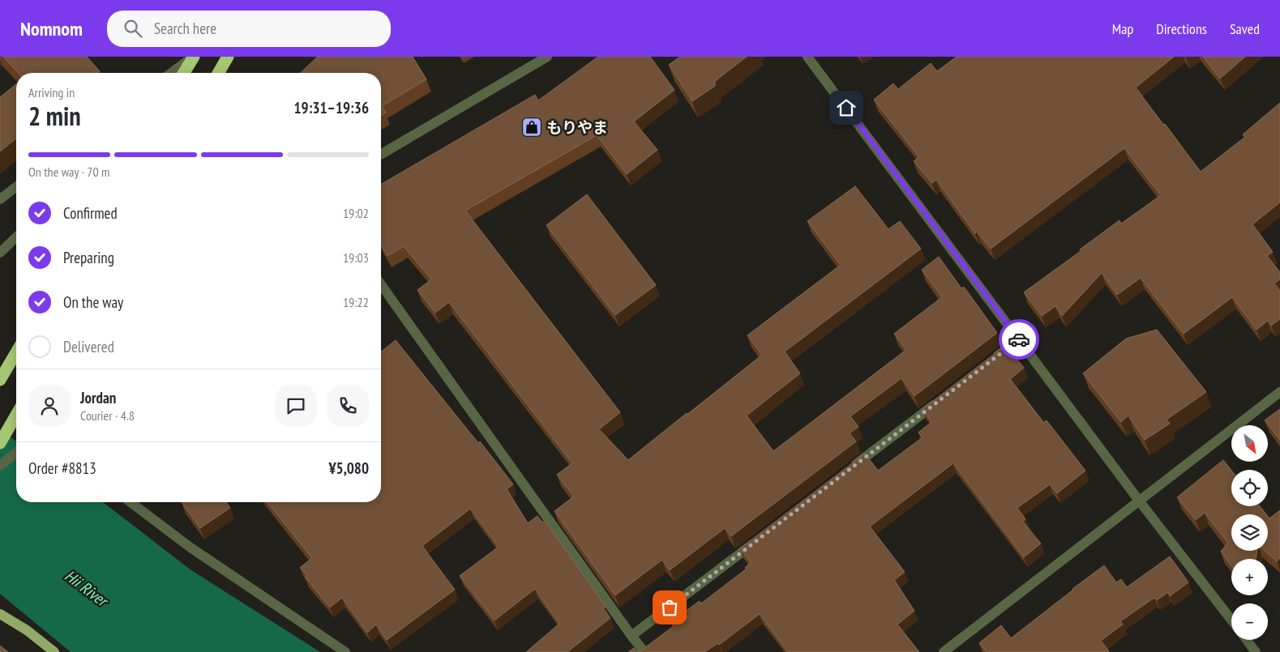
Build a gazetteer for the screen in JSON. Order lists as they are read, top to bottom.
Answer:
{
  "water": ["Hii River"],
  "places": {
    "shop": ["もりやま"]
  },
  "north": "bottom right",
  "page": {
    "header": "Nomnom",
    "search": "Search here",
    "nav": ["Map", "Directions", "Saved"],
    "heading": ["2 min", "Arriving in", "19:31–19:36"],
    "panel": [
      "Jordan",
      "Courier · 4.8",
      "Order #8813",
      "¥5,080"
    ],
    "bar": "On the way · 70 m",
    "list": [
      ["Confirmed", "19:02"],
      ["Preparing", "19:03"],
      ["On the way", "19:22"],
      "Delivered"
    ],
    "map_buttons": ["+", "−"]
  }
}
